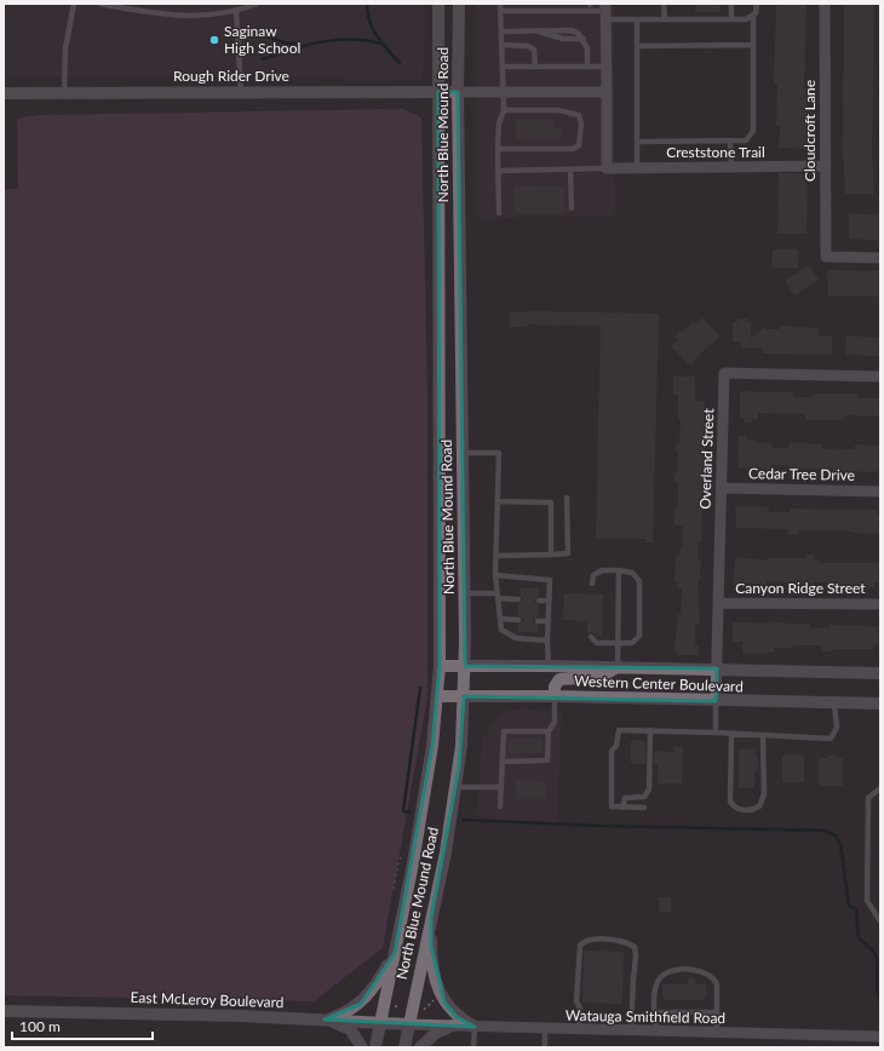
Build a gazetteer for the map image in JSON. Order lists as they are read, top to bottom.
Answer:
{
  "streets": {
    "main road": [
      "Rough Rider Drive",
      "North Blue Mound Road",
      "Western Center Boulevard",
      "East McLeroy Boulevard"
    ],
    "street": [
      "Cloudcroft Lane",
      "Creststone Trail",
      "Overland Street",
      "Cedar Tree Drive",
      "Canyon Ridge Street",
      "Watauga Smithfield Road"
    ]
  },
  "crossings": [
    ["Rough Rider Drive", "North Blue Mound Road"],
    ["North Blue Mound Road", "Western Center Boulevard"],
    ["North Blue Mound Road", "East McLeroy Boulevard"],
    ["North Blue Mound Road", "Watauga Smithfield Road"],
    ["Cloudcroft Lane", "Creststone Trail"],
    ["Overland Street", "Cedar Tree Drive"],
    ["Overland Street", "Canyon Ridge Street"],
    ["Overland Street", "Western Center Boulevard"],
    ["East McLeroy Boulevard", "Watauga Smithfield Road"]
  ],
  "places": ["Saginaw High School"],
  "scale_bar": "100 m"
}
